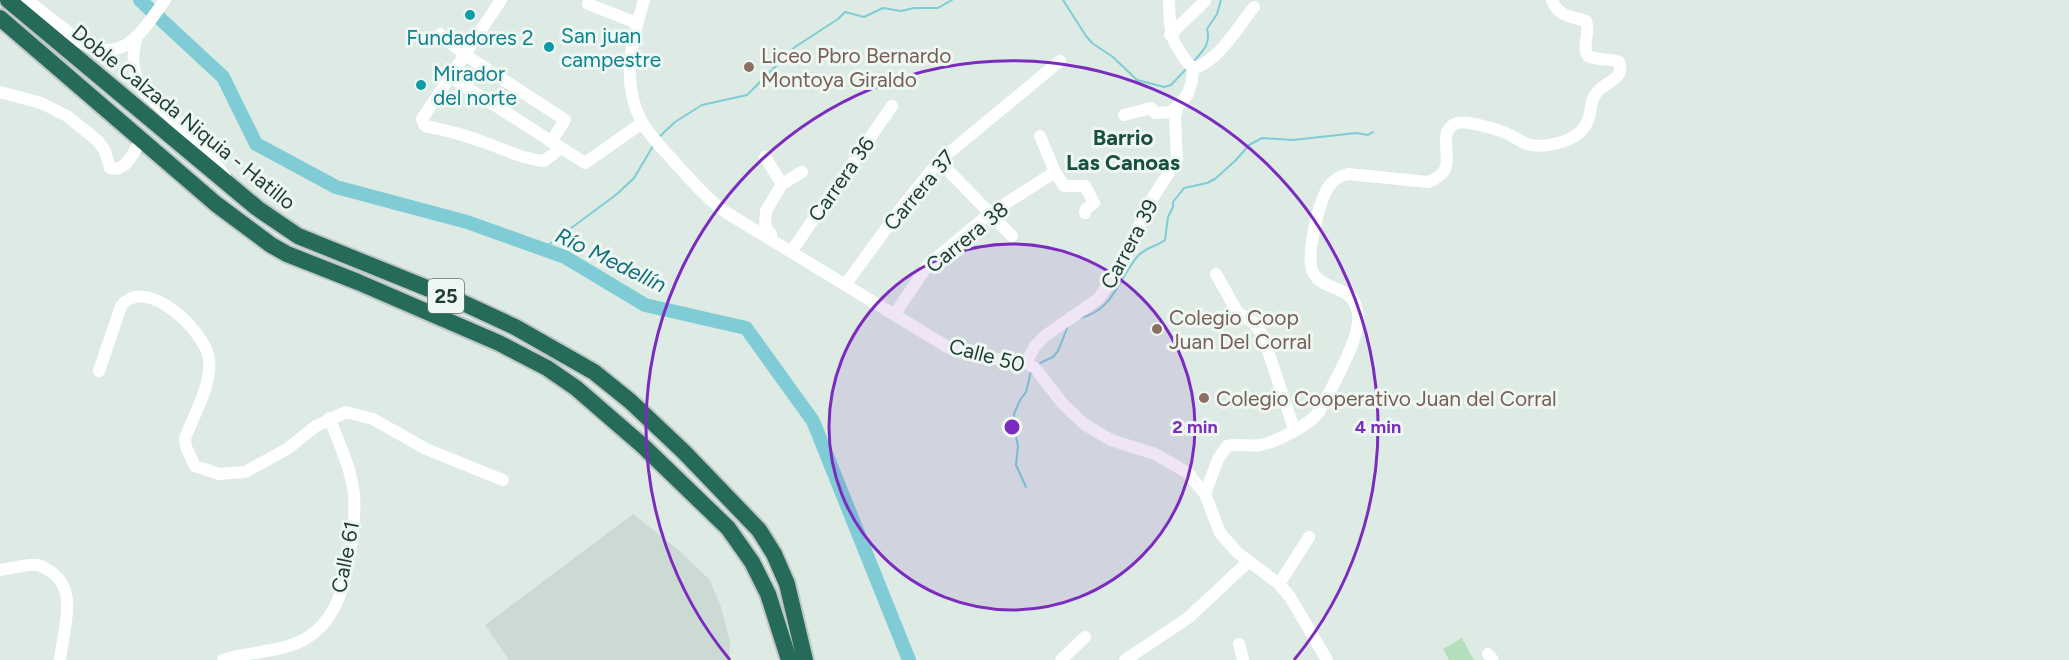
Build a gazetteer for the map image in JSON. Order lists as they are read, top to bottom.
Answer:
{
  "streets": {
    "highway": ["Doble Calzada Niquia - Hatillo", "25"],
    "street": [
      "Carrera 36",
      "Carrera 37",
      "Carrera 38",
      "Carrera 39",
      "Calle 50",
      "Calle 61"
    ]
  },
  "crossings": [
    ["Carrera 36", "Calle 50"],
    ["Carrera 37", "Calle 50"],
    ["Carrera 38", "Calle 50"],
    ["Carrera 39", "Calle 50"]
  ],
  "districts": ["Barrio Las Canoas"],
  "water": ["Río Medellín"],
  "places": [
    "Fundadores 2",
    "San juan campestre",
    "Liceo Pbro Bernardo Montoya Giraldo",
    "Mirador del norte",
    "Colegio Coop Juan Del Corral",
    "Colegio Cooperativo Juan del Corral"
  ],
  "rings": ["2 min", "4 min"]
}
